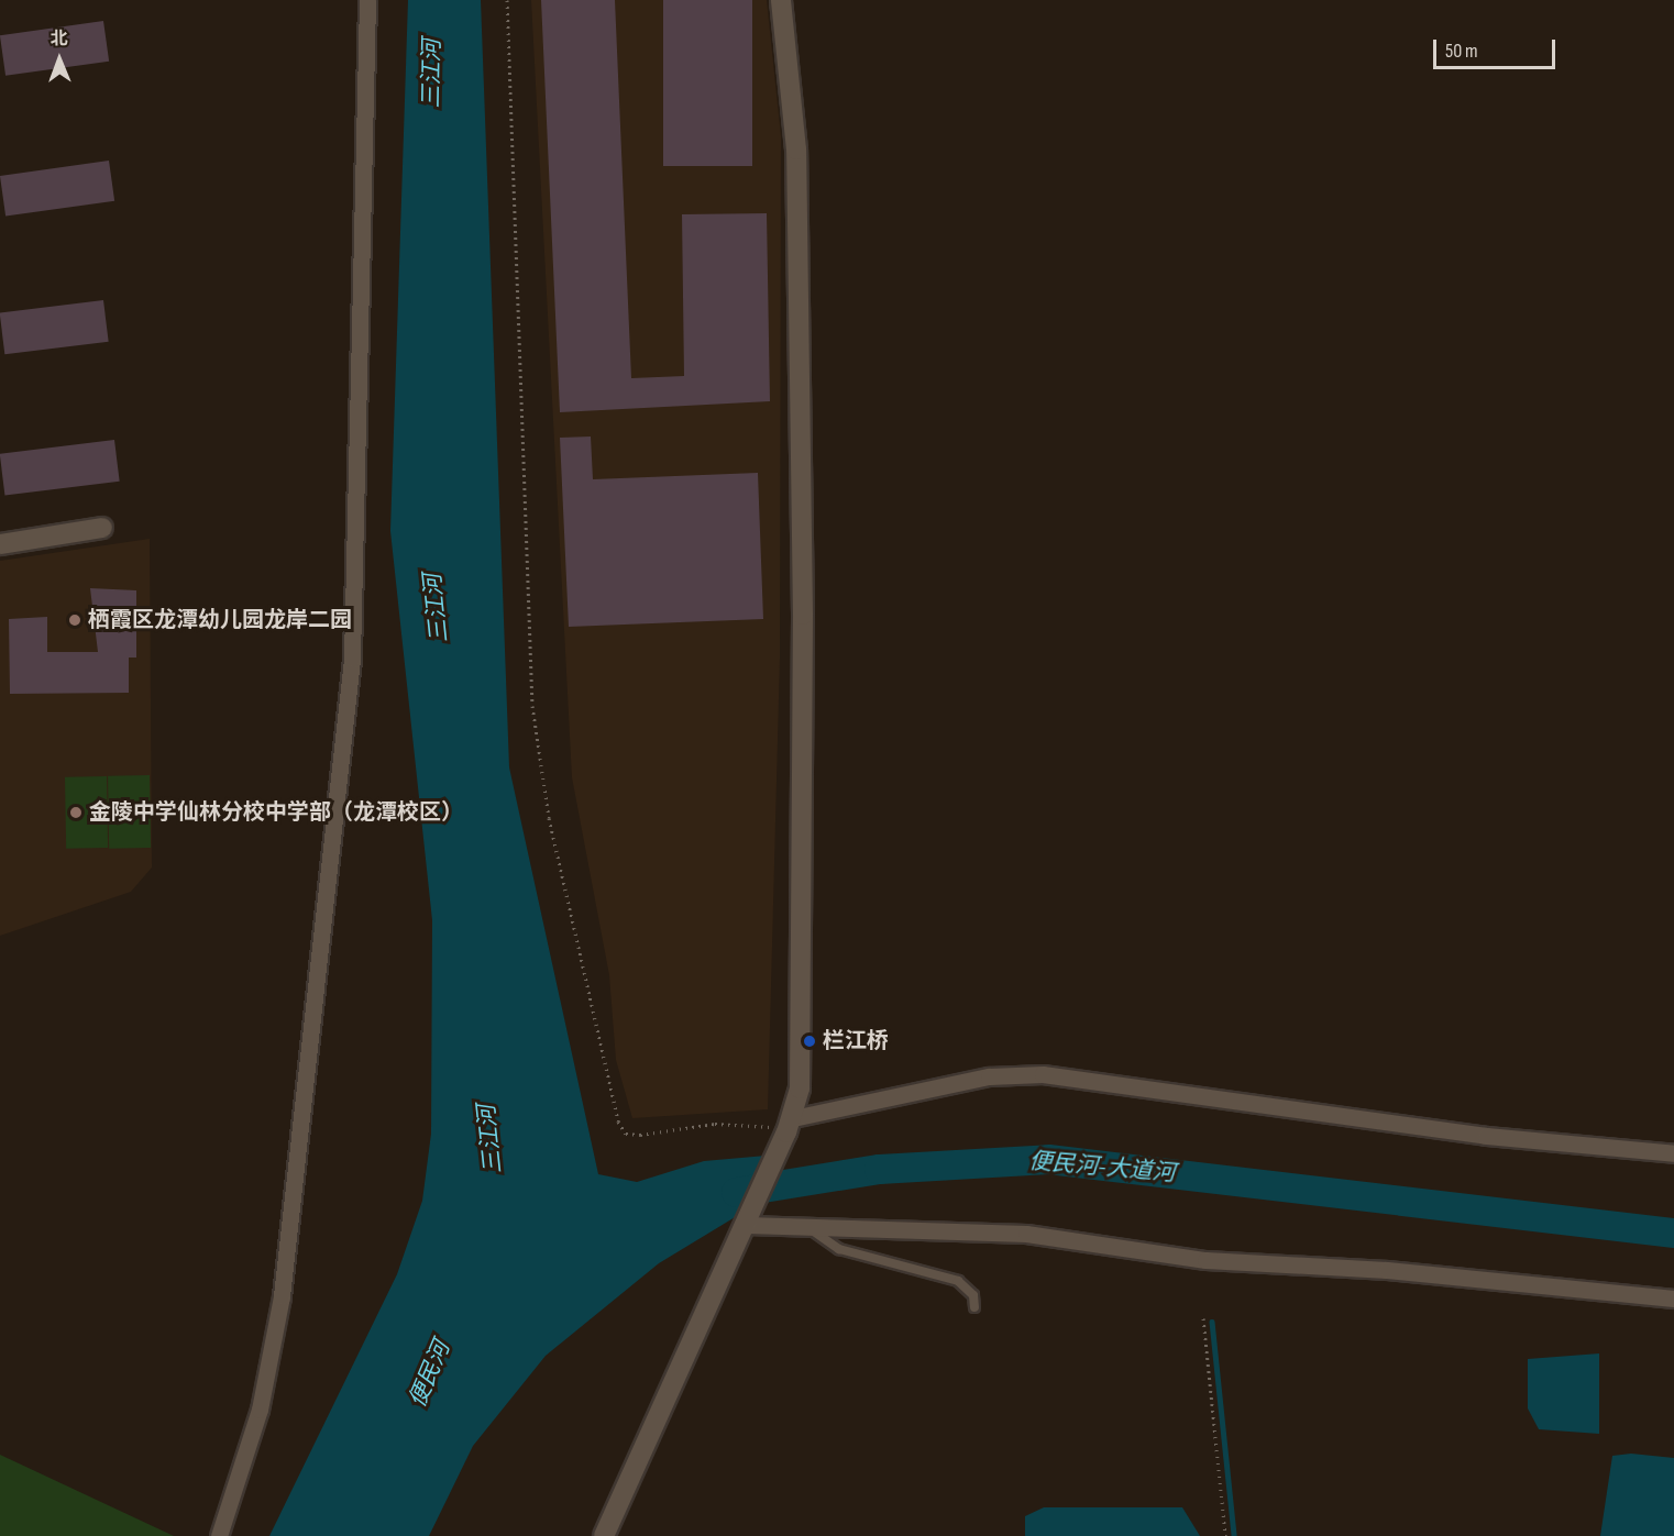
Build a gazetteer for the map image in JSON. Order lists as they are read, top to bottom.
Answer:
{
  "water": ["三江河", "便民河-大道河", "便民河"],
  "places": ["栖霞区龙潭幼儿园龙岸二园", "金陵中学仙林分校中学部（龙潭校区）", "栏江桥"],
  "scale_bar": "50 m",
  "north": "top"
}
